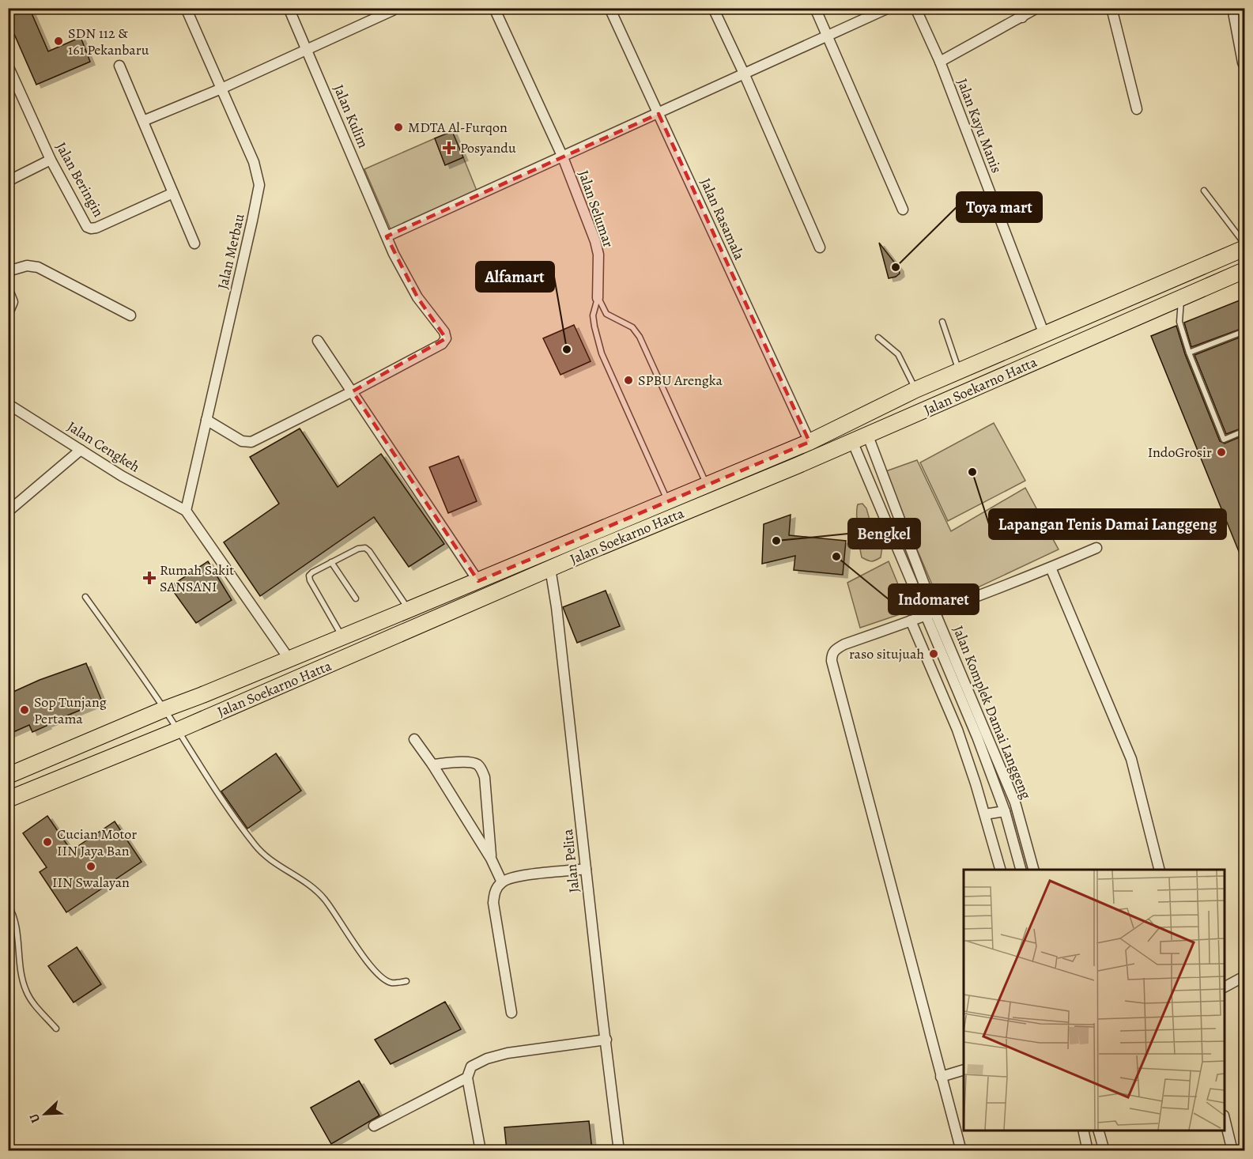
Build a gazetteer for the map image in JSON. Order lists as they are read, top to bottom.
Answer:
{
  "streets": {
    "main road": ["Jalan Soekarno Hatta"],
    "street": [
      "Jalan Kulim",
      "Jalan Kayu Manis",
      "Jalan Beringin",
      "Jalan Selumar",
      "Jalan Rasamala",
      "Jalan Merbau",
      "Jalan Cengkeh",
      "Jalan Komplek Damai Langgeng",
      "Jalan Pelita"
    ]
  },
  "crossings": [
    ["Jalan Kayu Manis", "Jalan Soekarno Hatta"],
    ["Jalan Rasamala", "Jalan Soekarno Hatta"],
    ["Jalan Merbau", "Jalan Cengkeh"],
    ["Jalan Soekarno Hatta", "Jalan Komplek Damai Langgeng"],
    ["Jalan Soekarno Hatta", "Jalan Pelita"]
  ],
  "places": {
    "other": [
      "SDN 112 & 161 Pekanbaru",
      "MDTA Al-Furqon",
      "Toya mart",
      "Alfamart",
      "SPBU Arengka",
      "IndoGrosir",
      "Lapangan Tenis Damai Langgeng",
      "Bengkel",
      "Indomaret",
      "raso situjuah",
      "Sop Tunjang Pertama",
      "Cucian Motor IIN Jaya Ban",
      "IIN Swalayan"
    ],
    "health": ["Posyandu", "Rumah Sakit SANSANI"]
  },
  "north": "bottom left"
}
